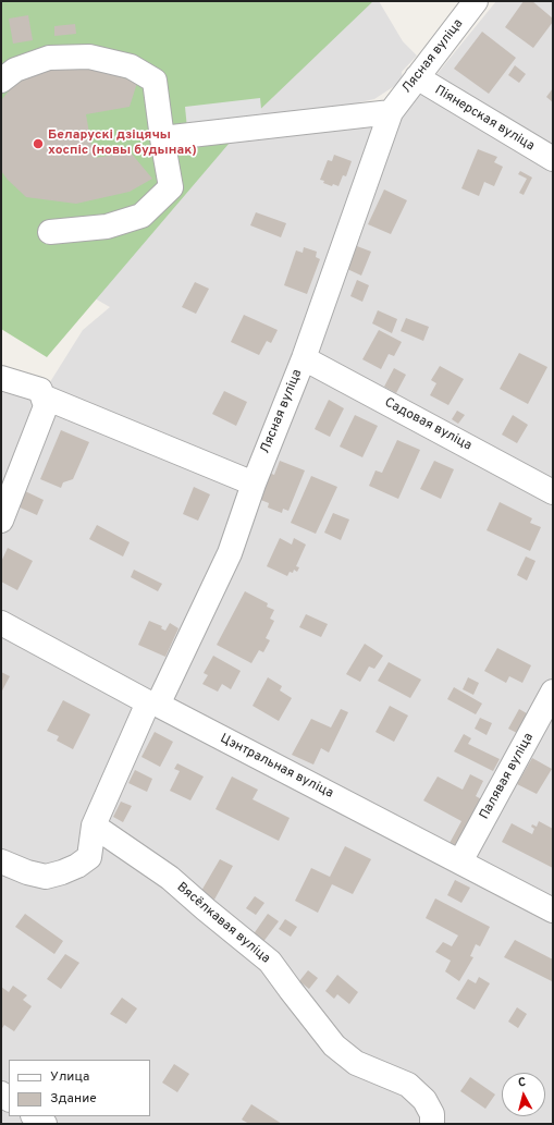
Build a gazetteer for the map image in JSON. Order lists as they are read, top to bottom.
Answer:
{
  "streets": {
    "street": [
      "Лясная вуліца",
      "Піянерская вуліца",
      "Садовая вуліца",
      "Цэнтральная вуліца",
      "Палявая вуліца",
      "Вясёлкавая вуліца"
    ]
  },
  "crossings": [
    ["Лясная вуліца", "Піянерская вуліца"],
    ["Лясная вуліца", "Садовая вуліца"],
    ["Лясная вуліца", "Цэнтральная вуліца"],
    ["Цэнтральная вуліца", "Палявая вуліца"]
  ],
  "places": ["Беларускі дзіцячы хоспіс (новы будынак)"],
  "legend": ["Улица", "Здание"],
  "north": "top"
}
